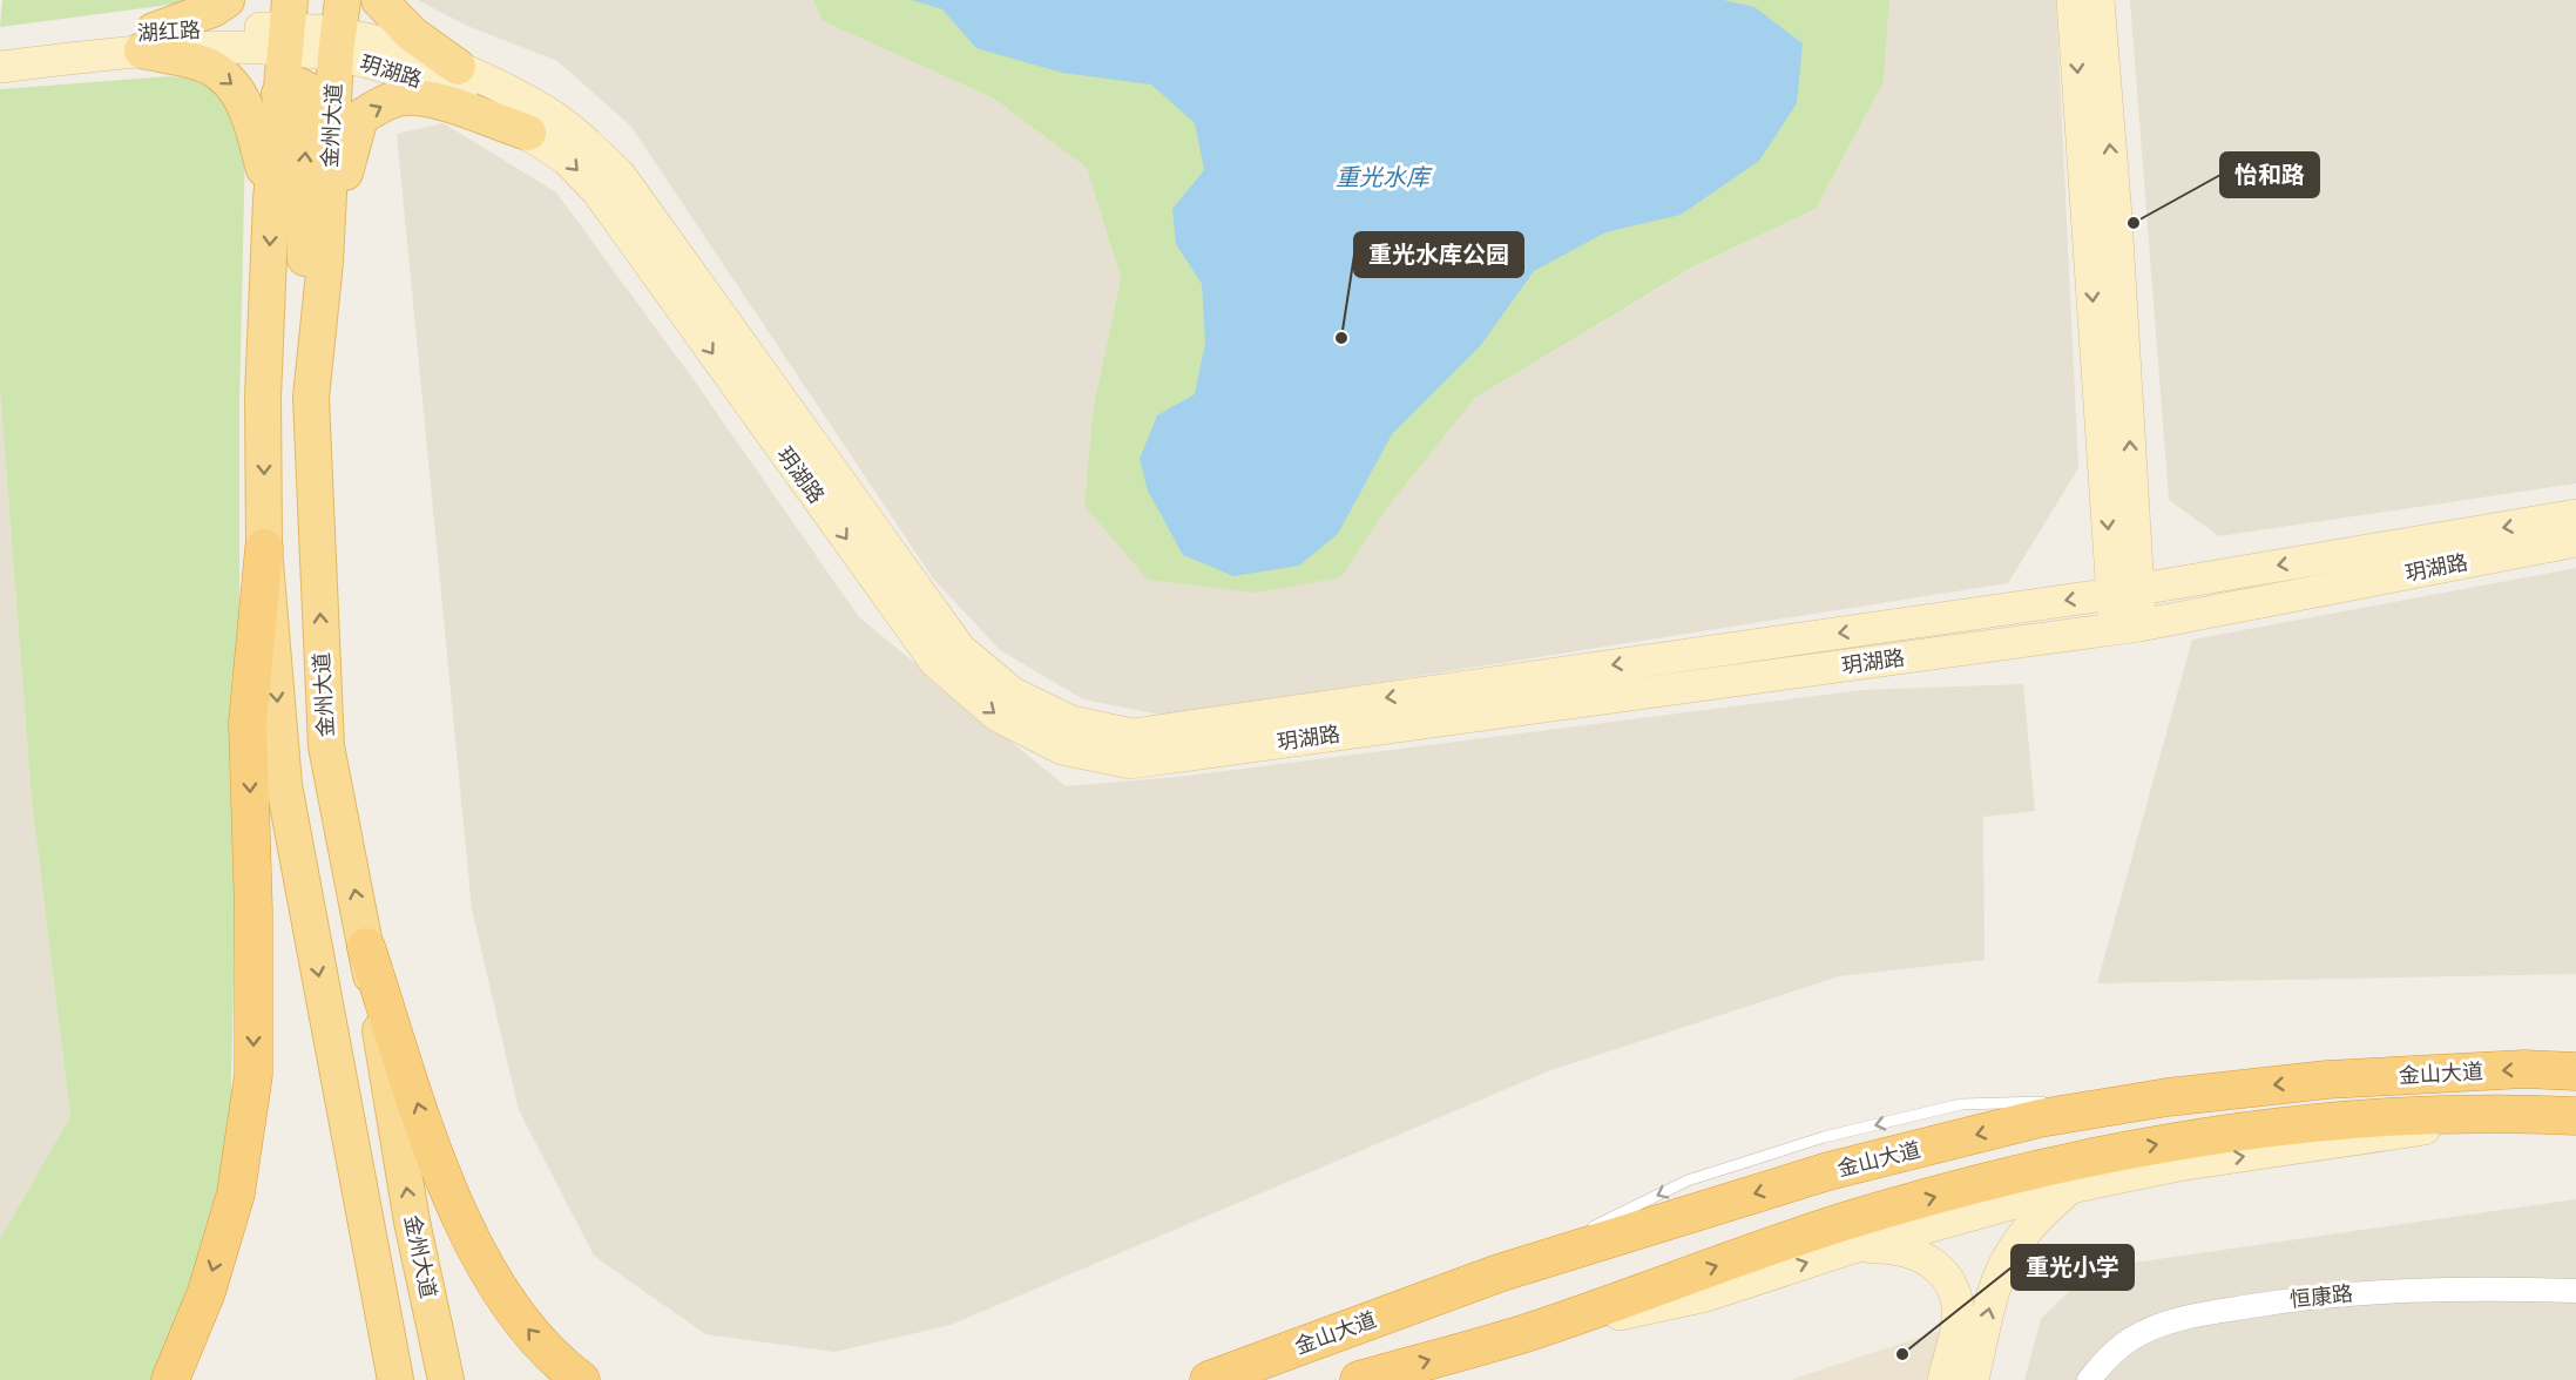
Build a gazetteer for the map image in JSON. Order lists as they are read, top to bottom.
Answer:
{
  "streets": {
    "highway": ["金山大道"],
    "main road": ["湖红路", "玥湖路", "金州大道"],
    "street": ["恒康路"]
  },
  "crossings": [
    ["湖红路", "玥湖路"],
    ["湖红路", "金州大道"],
    ["玥湖路", "金州大道"]
  ],
  "water": ["重光水库"],
  "places": ["怡和路", "重光水库公园", "重光小学"]
}
